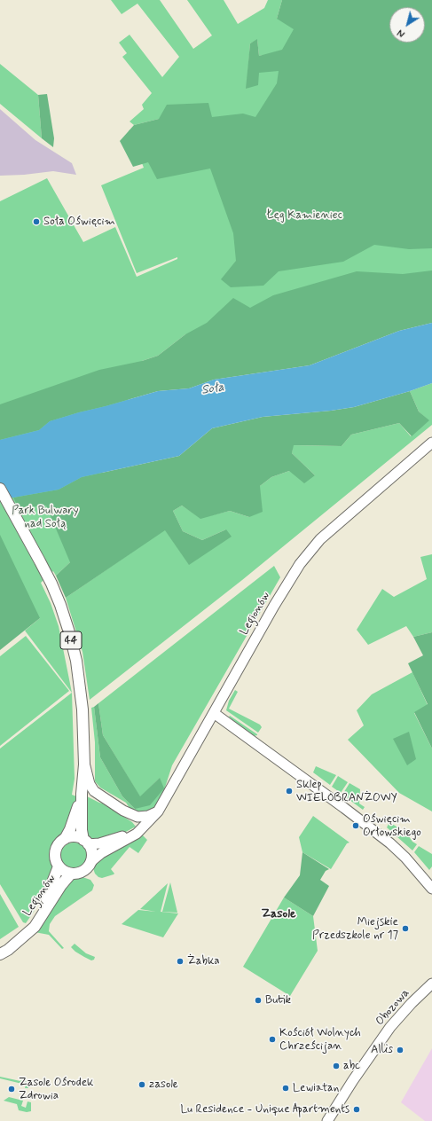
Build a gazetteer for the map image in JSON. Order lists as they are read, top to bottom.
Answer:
{
  "streets": {
    "main road": ["Legionów", "44", "Obozowa"]
  },
  "crossings": [
    ["Legionów", "44"]
  ],
  "districts": ["Zasole"],
  "water": ["Soła"],
  "parks": ["Łęg Kamieniec", "Park Bulwary nad Sołą"],
  "places": [
    "Soła Oświęcim",
    "Sklep WIELOBRANŻOWY",
    "Oświęcim Orłowskiego",
    "Miejskie Przedszkole nr 17",
    "Żabka",
    "Butik",
    "Kościół Wolnych Chrześcijan",
    "Allis",
    "abc",
    "zasole",
    "Lewiatan",
    "Zasole Ośrodek Zdrowia",
    "Lu Residence - Unique Apartments"
  ],
  "north": "bottom left"
}
